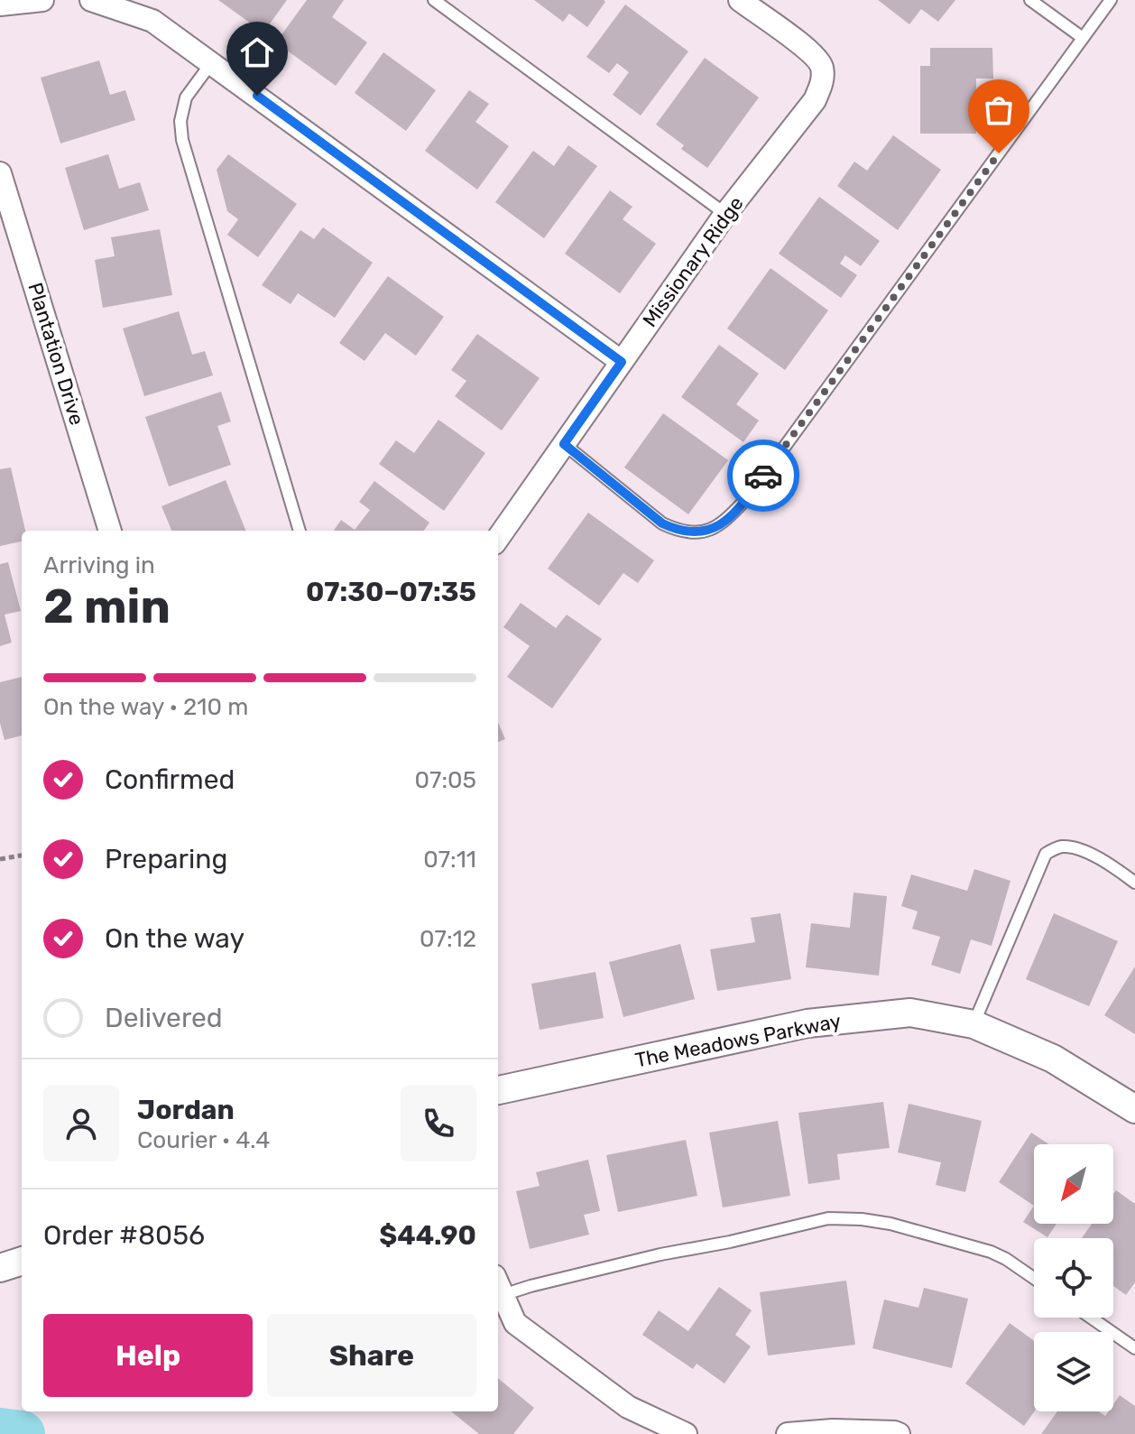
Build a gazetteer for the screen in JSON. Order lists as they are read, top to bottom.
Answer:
{
  "streets": {
    "street": ["Missionary Ridge", "Plantation Drive", "The Meadows Parkway"]
  },
  "north": "bottom left",
  "page": {
    "heading": ["2 min", "Arriving in", "07:30–07:35"],
    "panel": [
      "Jordan",
      "Courier · 4.4",
      "Order #8056",
      "$44.90"
    ],
    "bar": "On the way · 210 m",
    "list": [
      ["Confirmed", "07:05"],
      ["Preparing", "07:11"],
      ["On the way", "07:12"],
      "Delivered"
    ],
    "buttons": ["Help", "Share"]
  }
}
